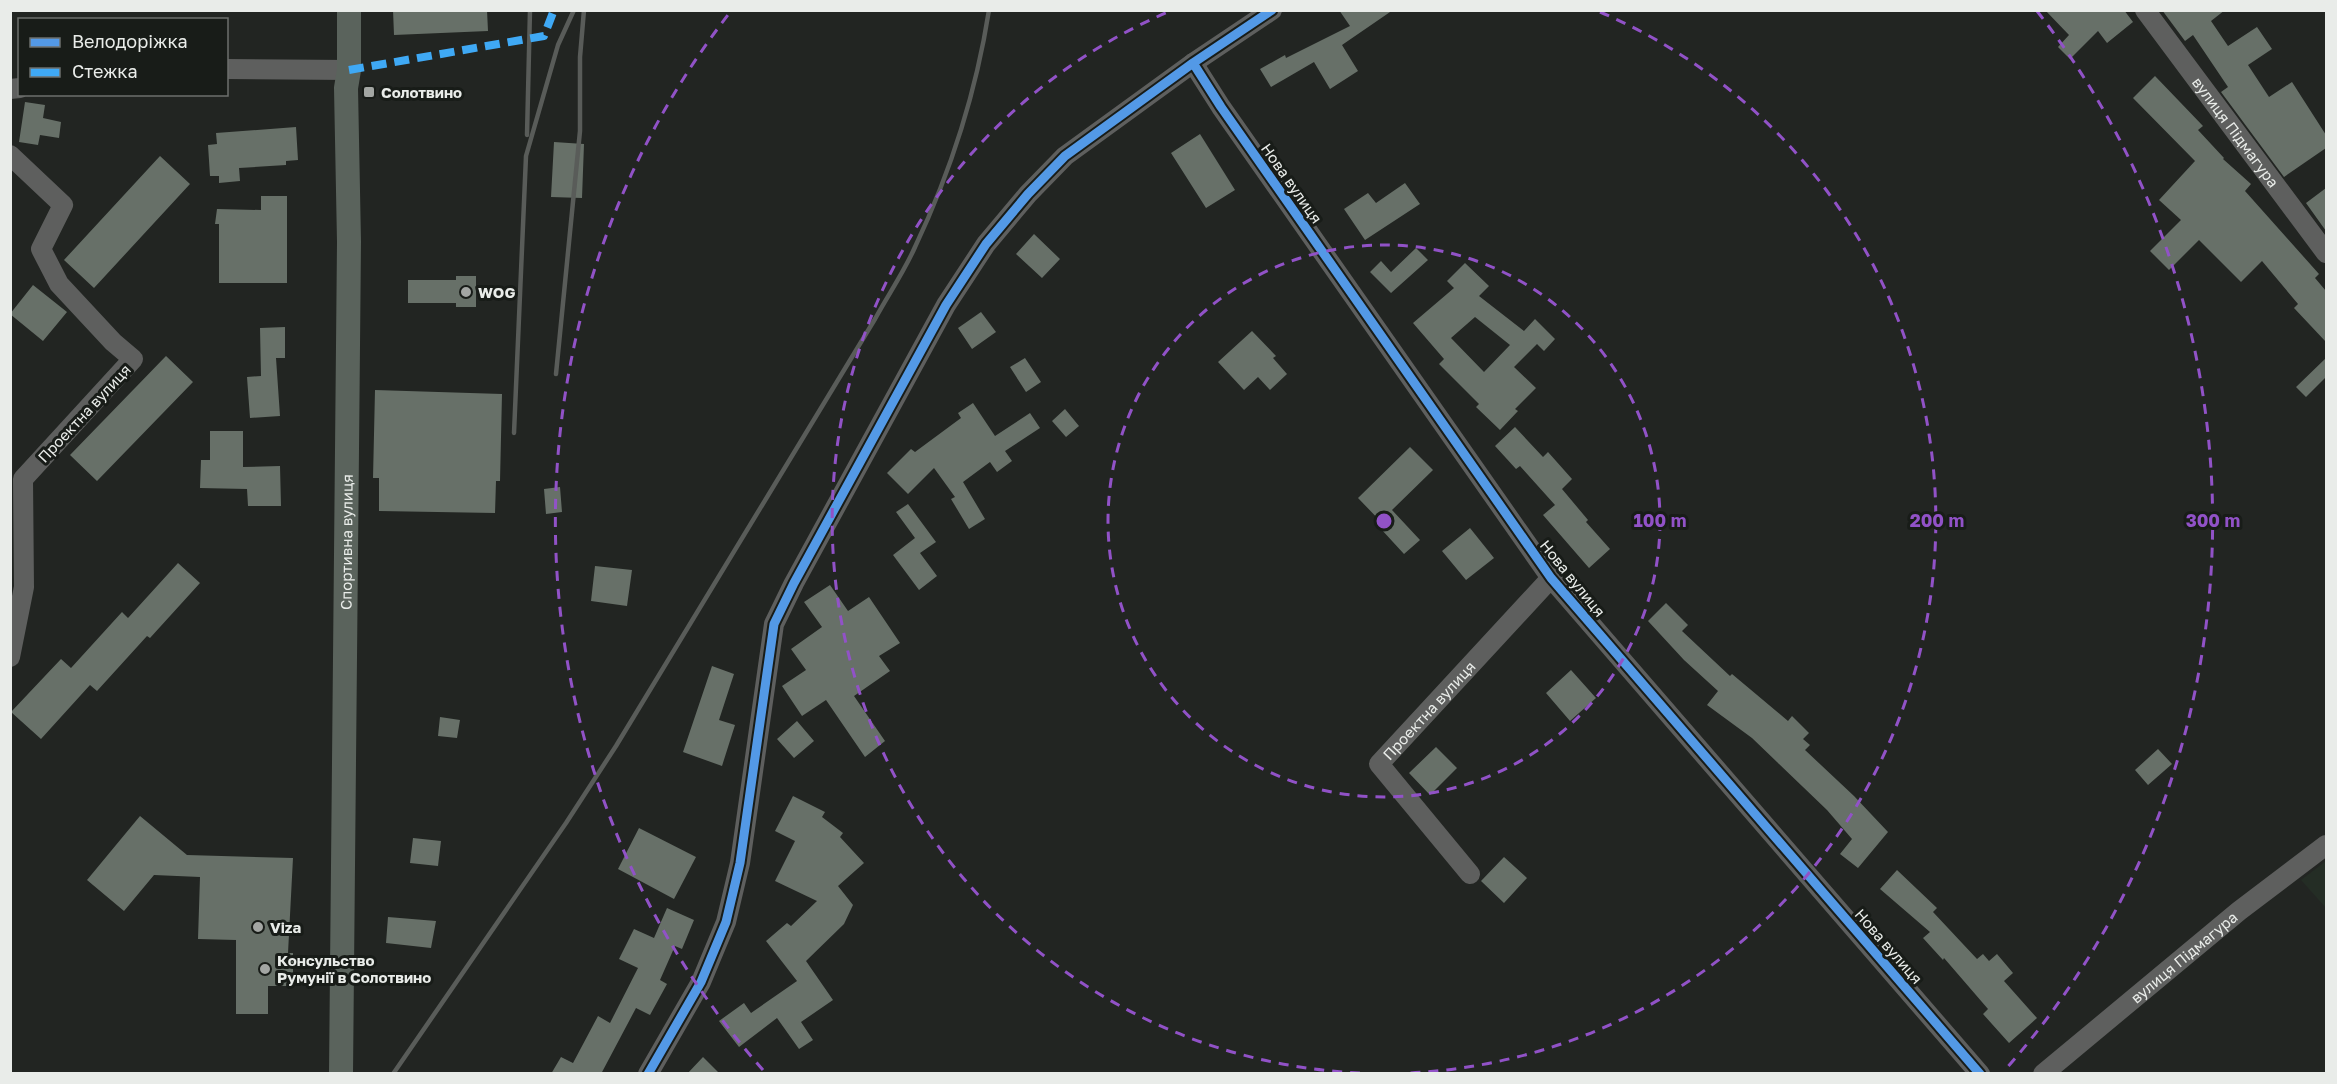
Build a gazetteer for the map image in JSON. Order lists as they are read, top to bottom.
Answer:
{
  "streets": {
    "main road": ["Спортивна вулиця"],
    "street": ["вулиця Підмагура", "Нова вулиця", "Проектна вулиця"]
  },
  "crossings": [
    ["Нова вулиця", "Проектна вулиця"]
  ],
  "places": {
    "transit": ["Солотвино"],
    "other": ["WOG", "Viza", "Консульство Румунії в Солотвино"]
  },
  "legend": ["Велодоріжка", "Стежка"],
  "rings": ["100 m", "200 m", "300 m"]
}
